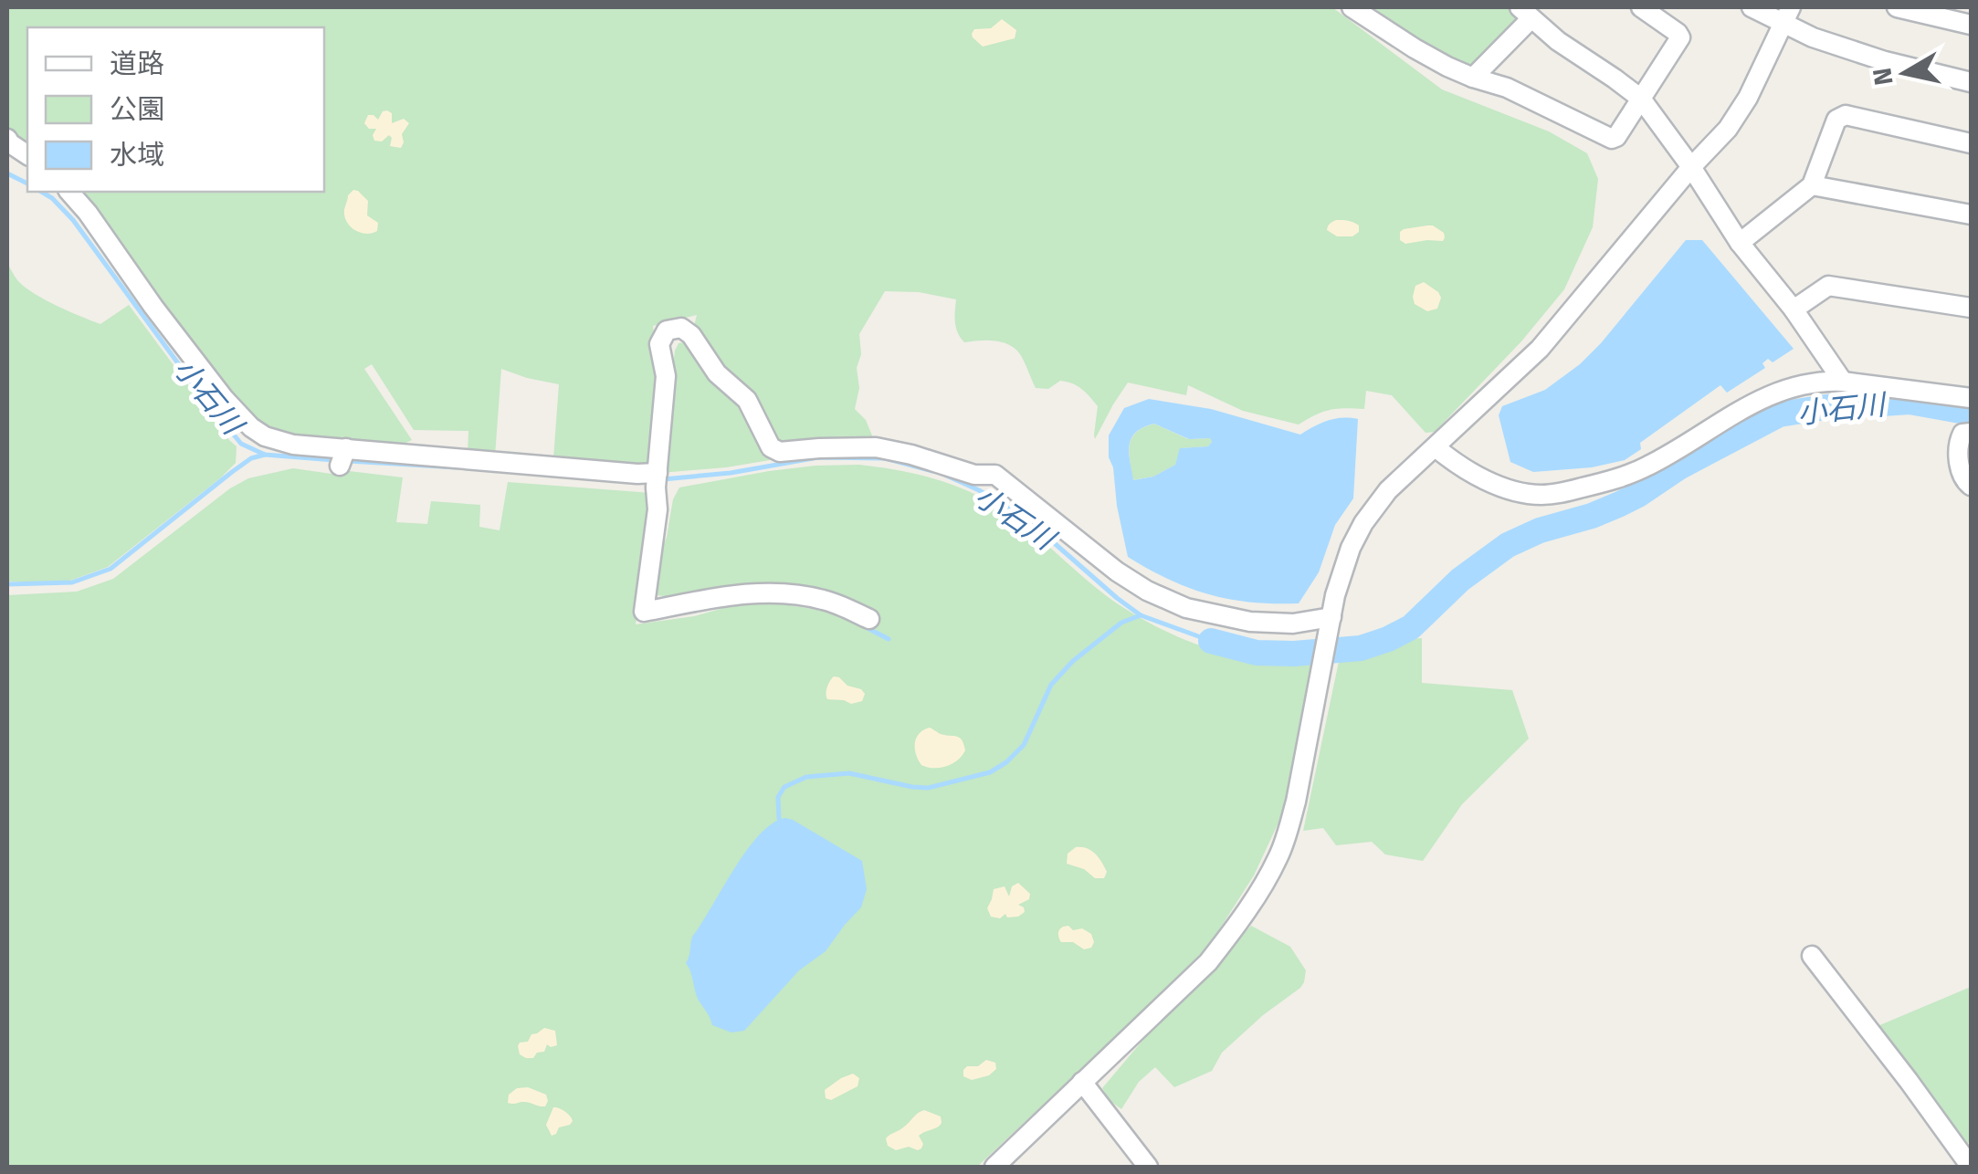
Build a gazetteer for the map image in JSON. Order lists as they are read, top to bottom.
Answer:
{
  "water": ["小石川"],
  "legend": ["道路", "公園", "水域"],
  "north": "left"
}
